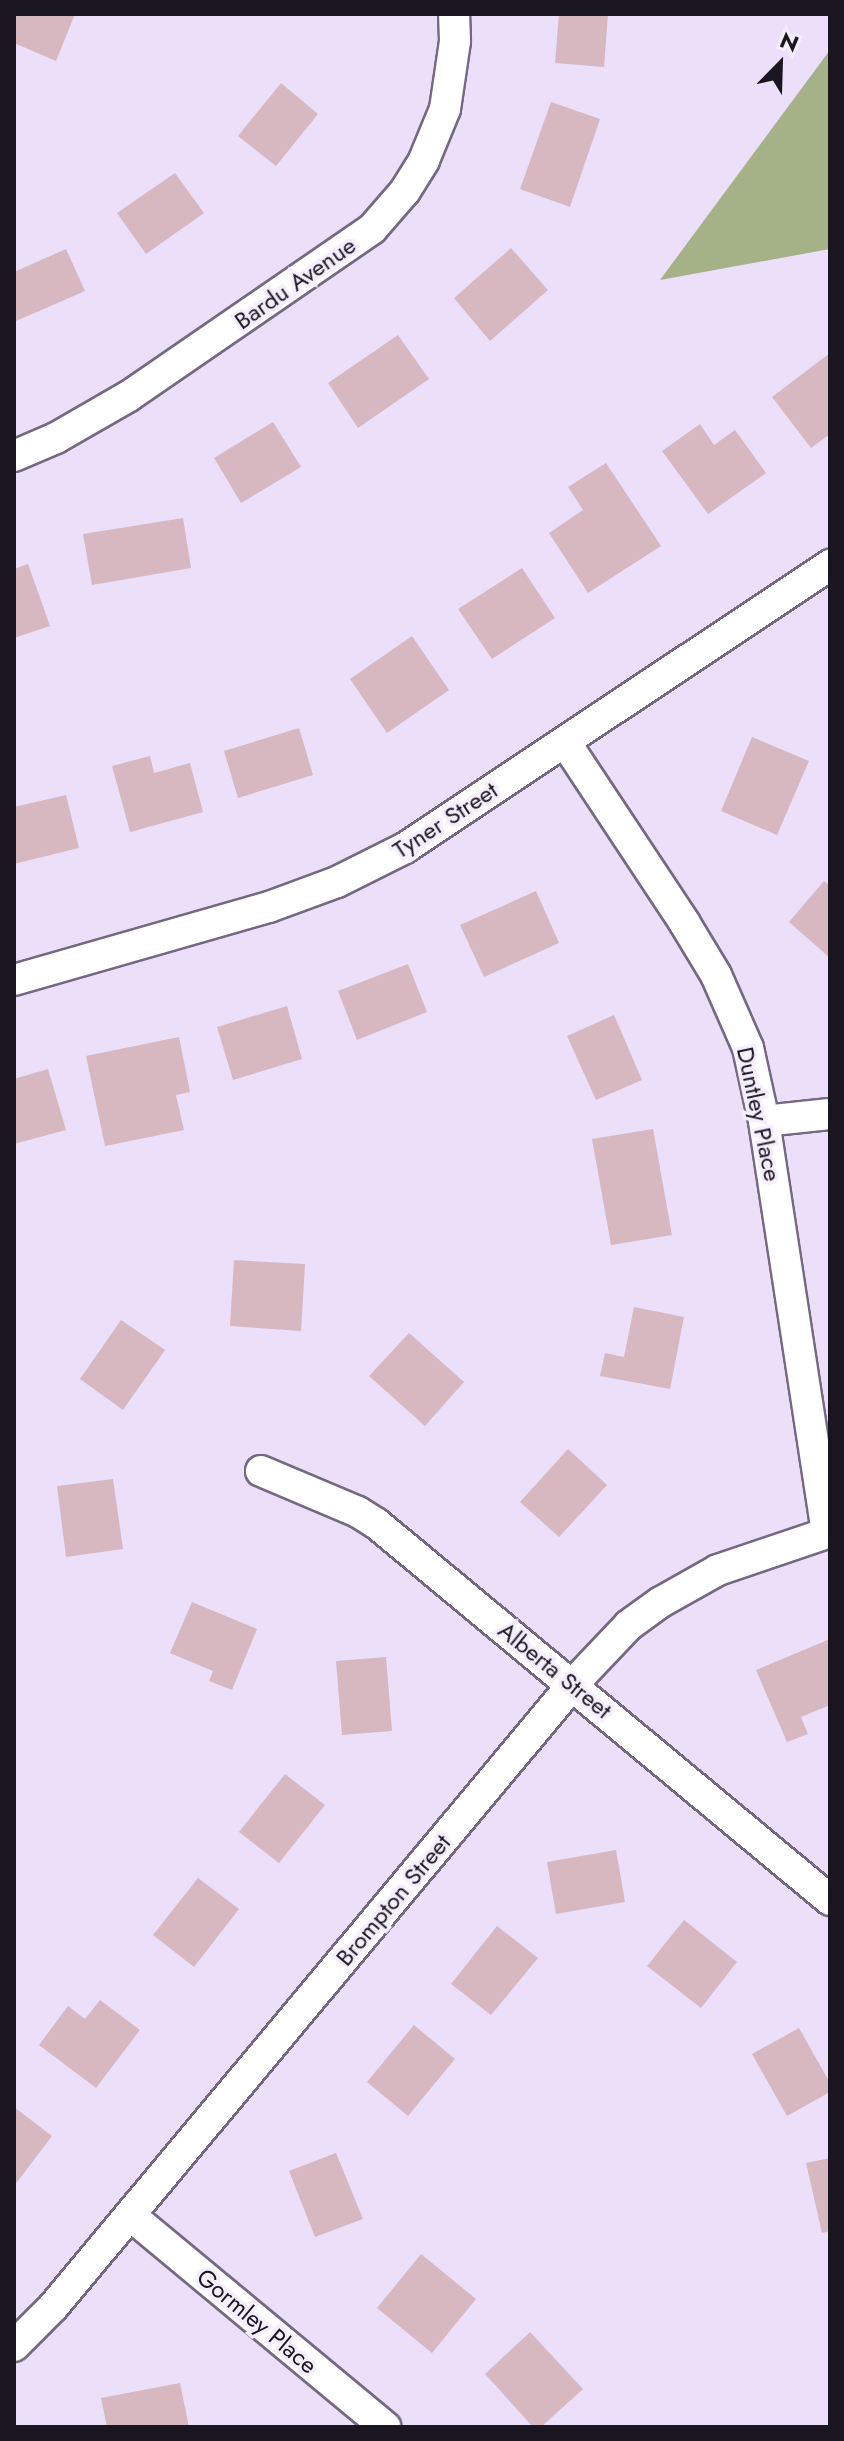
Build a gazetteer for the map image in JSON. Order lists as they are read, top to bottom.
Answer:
{
  "streets": {
    "street": [
      "Bardu Avenue",
      "Tyner Street",
      "Duntley Place",
      "Alberta Street",
      "Brompton Street",
      "Gormley Place"
    ]
  },
  "crossings": [
    ["Tyner Street", "Duntley Place"],
    ["Duntley Place", "Brompton Street"],
    ["Alberta Street", "Brompton Street"],
    ["Brompton Street", "Gormley Place"]
  ],
  "north": "top right"
}
